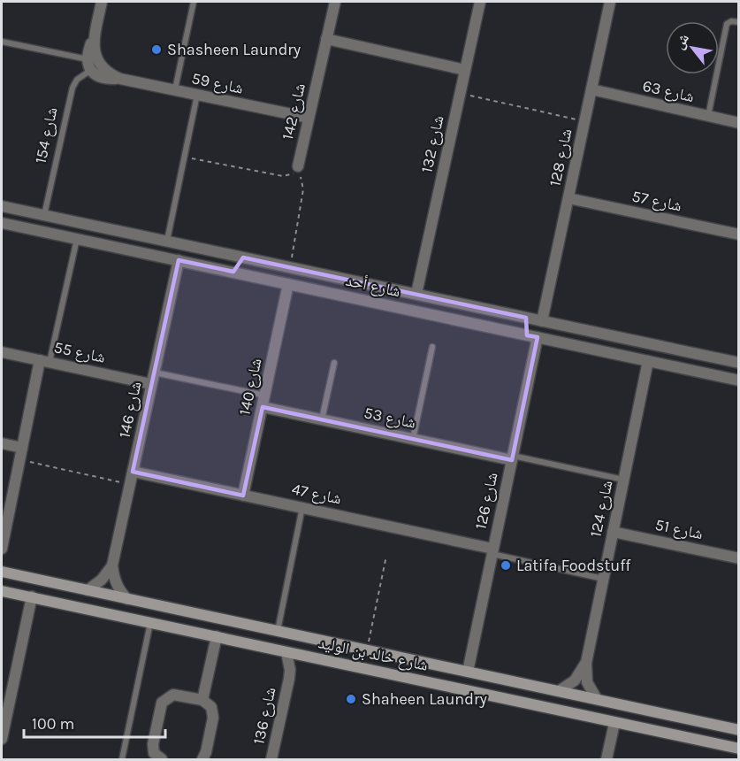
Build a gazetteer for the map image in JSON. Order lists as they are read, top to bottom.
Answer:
{
  "streets": {
    "main road": ["شارع خالد بن الوليد"],
    "street": [
      "شارع 59",
      "شارع 63",
      "شارع 142",
      "شارع 132",
      "شارع 128",
      "شارع 57",
      "شارع أحد",
      "شارع 55",
      "شارع 140",
      "شارع 146",
      "شارع 53",
      "شارع 47",
      "شارع 126",
      "شارع 124",
      "شارع 51",
      "شارع 136"
    ],
    "lane": ["شارع 154"]
  },
  "crossings": [
    ["شارع 59", "شارع 142"],
    ["شارع 59", "شارع 154"],
    ["شارع 63", "شارع 128"],
    ["شارع 154", "شارع أحد"],
    ["شارع 132", "شارع أحد"],
    ["شارع 128", "شارع 57"],
    ["شارع 128", "شارع أحد"],
    ["شارع أحد", "شارع 140"],
    ["شارع أحد", "شارع 146"],
    ["شارع أحد", "شارع 126"],
    ["شارع أحد", "شارع 124"],
    ["شارع 55", "شارع 146"],
    ["شارع 140", "شارع 53"],
    ["شارع 140", "شارع 47"],
    ["شارع 146", "شارع 47"],
    ["شارع 146", "شارع خالد بن الوليد"],
    ["شارع 53", "شارع 126"],
    ["شارع 47", "شارع 126"],
    ["شارع 126", "شارع خالد بن الوليد"],
    ["شارع 124", "شارع 51"],
    ["شارع 124", "شارع خالد بن الوليد"],
    ["شارع خالد بن الوليد", "شارع 136"]
  ],
  "places": ["Shasheen Laundry", "Latifa Foodstuff", "Shaheen Laundry"],
  "scale_bar": "100 m",
  "north": "top left"
}
